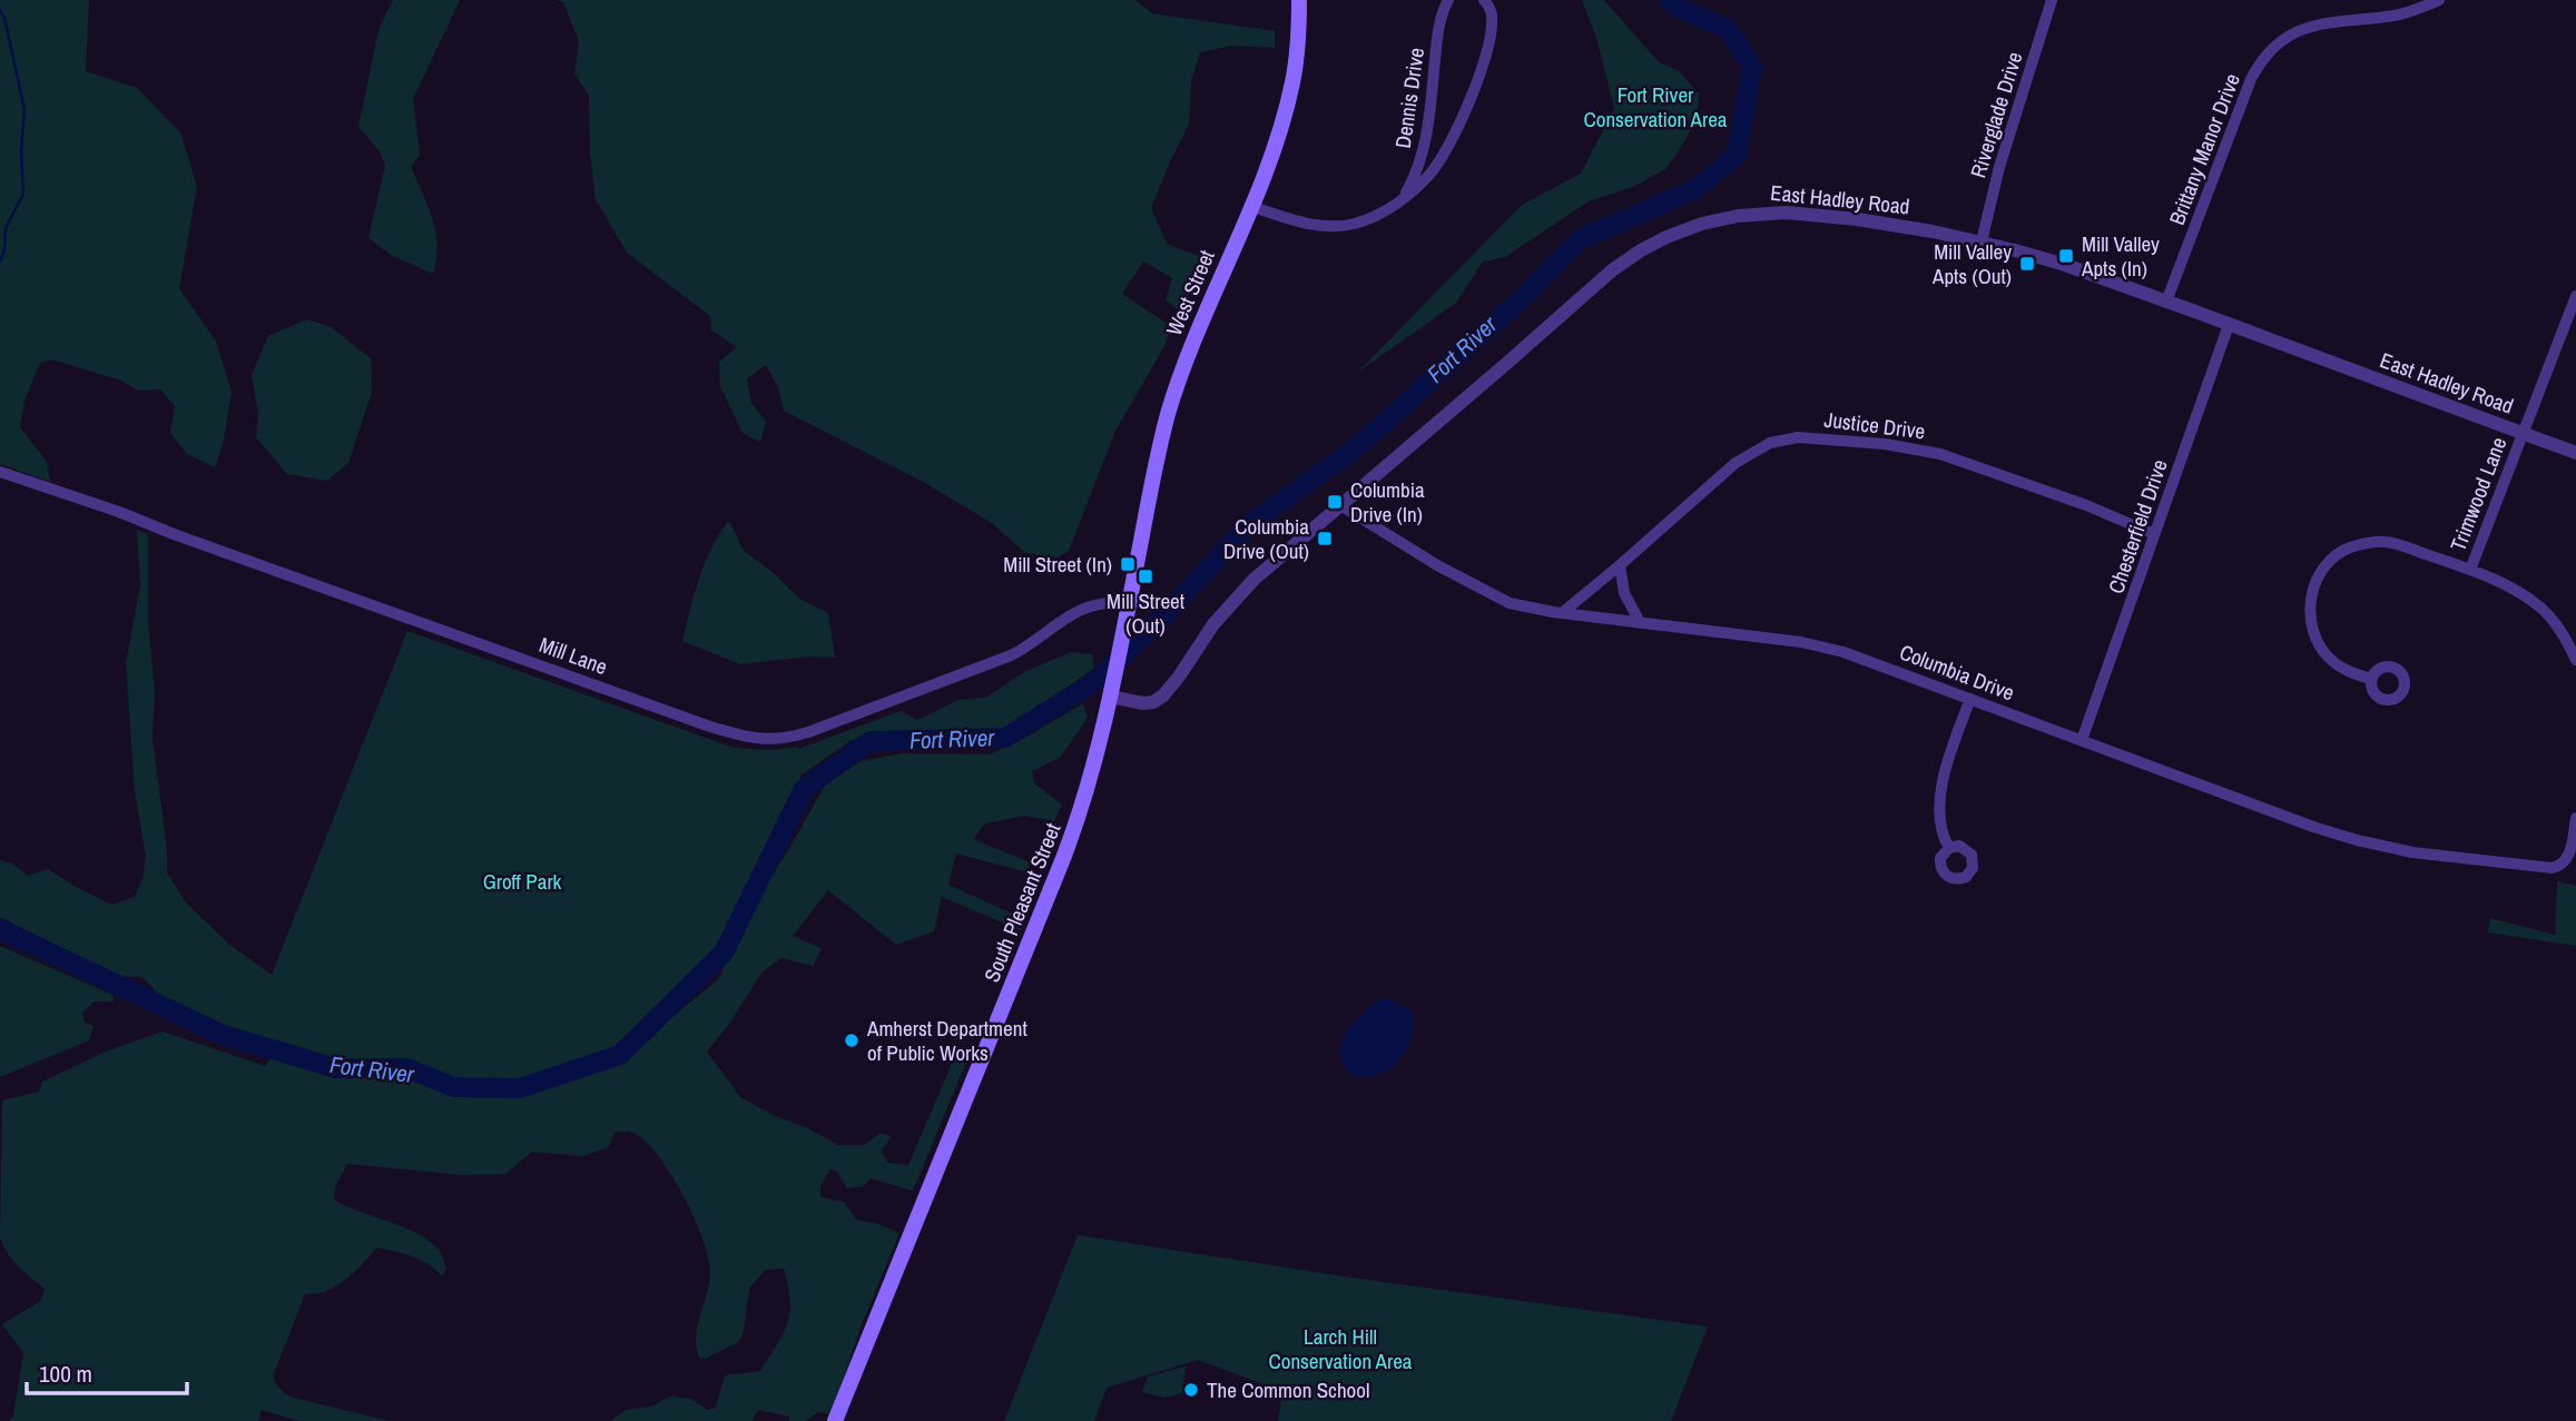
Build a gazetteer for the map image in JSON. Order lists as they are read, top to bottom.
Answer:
{
  "streets": {
    "main road": ["West Street", "South Pleasant Street"],
    "street": [
      "Dennis Drive",
      "Riverglade Drive",
      "Brittany Manor Drive",
      "East Hadley Road",
      "Justice Drive",
      "Trimwood Lane",
      "Chesterfield Drive",
      "Mill Lane",
      "Columbia Drive"
    ]
  },
  "crossings": [
    ["Dennis Drive", "West Street"],
    ["Riverglade Drive", "East Hadley Road"],
    ["Brittany Manor Drive", "East Hadley Road"],
    ["East Hadley Road", "Trimwood Lane"],
    ["East Hadley Road", "Chesterfield Drive"],
    ["East Hadley Road", "Columbia Drive"],
    ["East Hadley Road", "South Pleasant Street"],
    ["West Street", "Mill Lane"],
    ["West Street", "South Pleasant Street"],
    ["Justice Drive", "Chesterfield Drive"],
    ["Justice Drive", "Columbia Drive"],
    ["Chesterfield Drive", "Columbia Drive"],
    ["Mill Lane", "South Pleasant Street"]
  ],
  "water": ["Fort River"],
  "parks": ["Fort River Conservation Area", "Groff Park", "Larch Hill Conservation Area"],
  "places": {
    "transit": [
      "Mill Valley Apts (In)",
      "Mill Valley Apts (Out)",
      "Columbia Drive (In)",
      "Columbia Drive (Out)",
      "Mill Street (In)",
      "Mill Street (Out)"
    ],
    "other": ["Amherst Department of Public Works", "The Common School"]
  },
  "scale_bar": "100 m"
}
